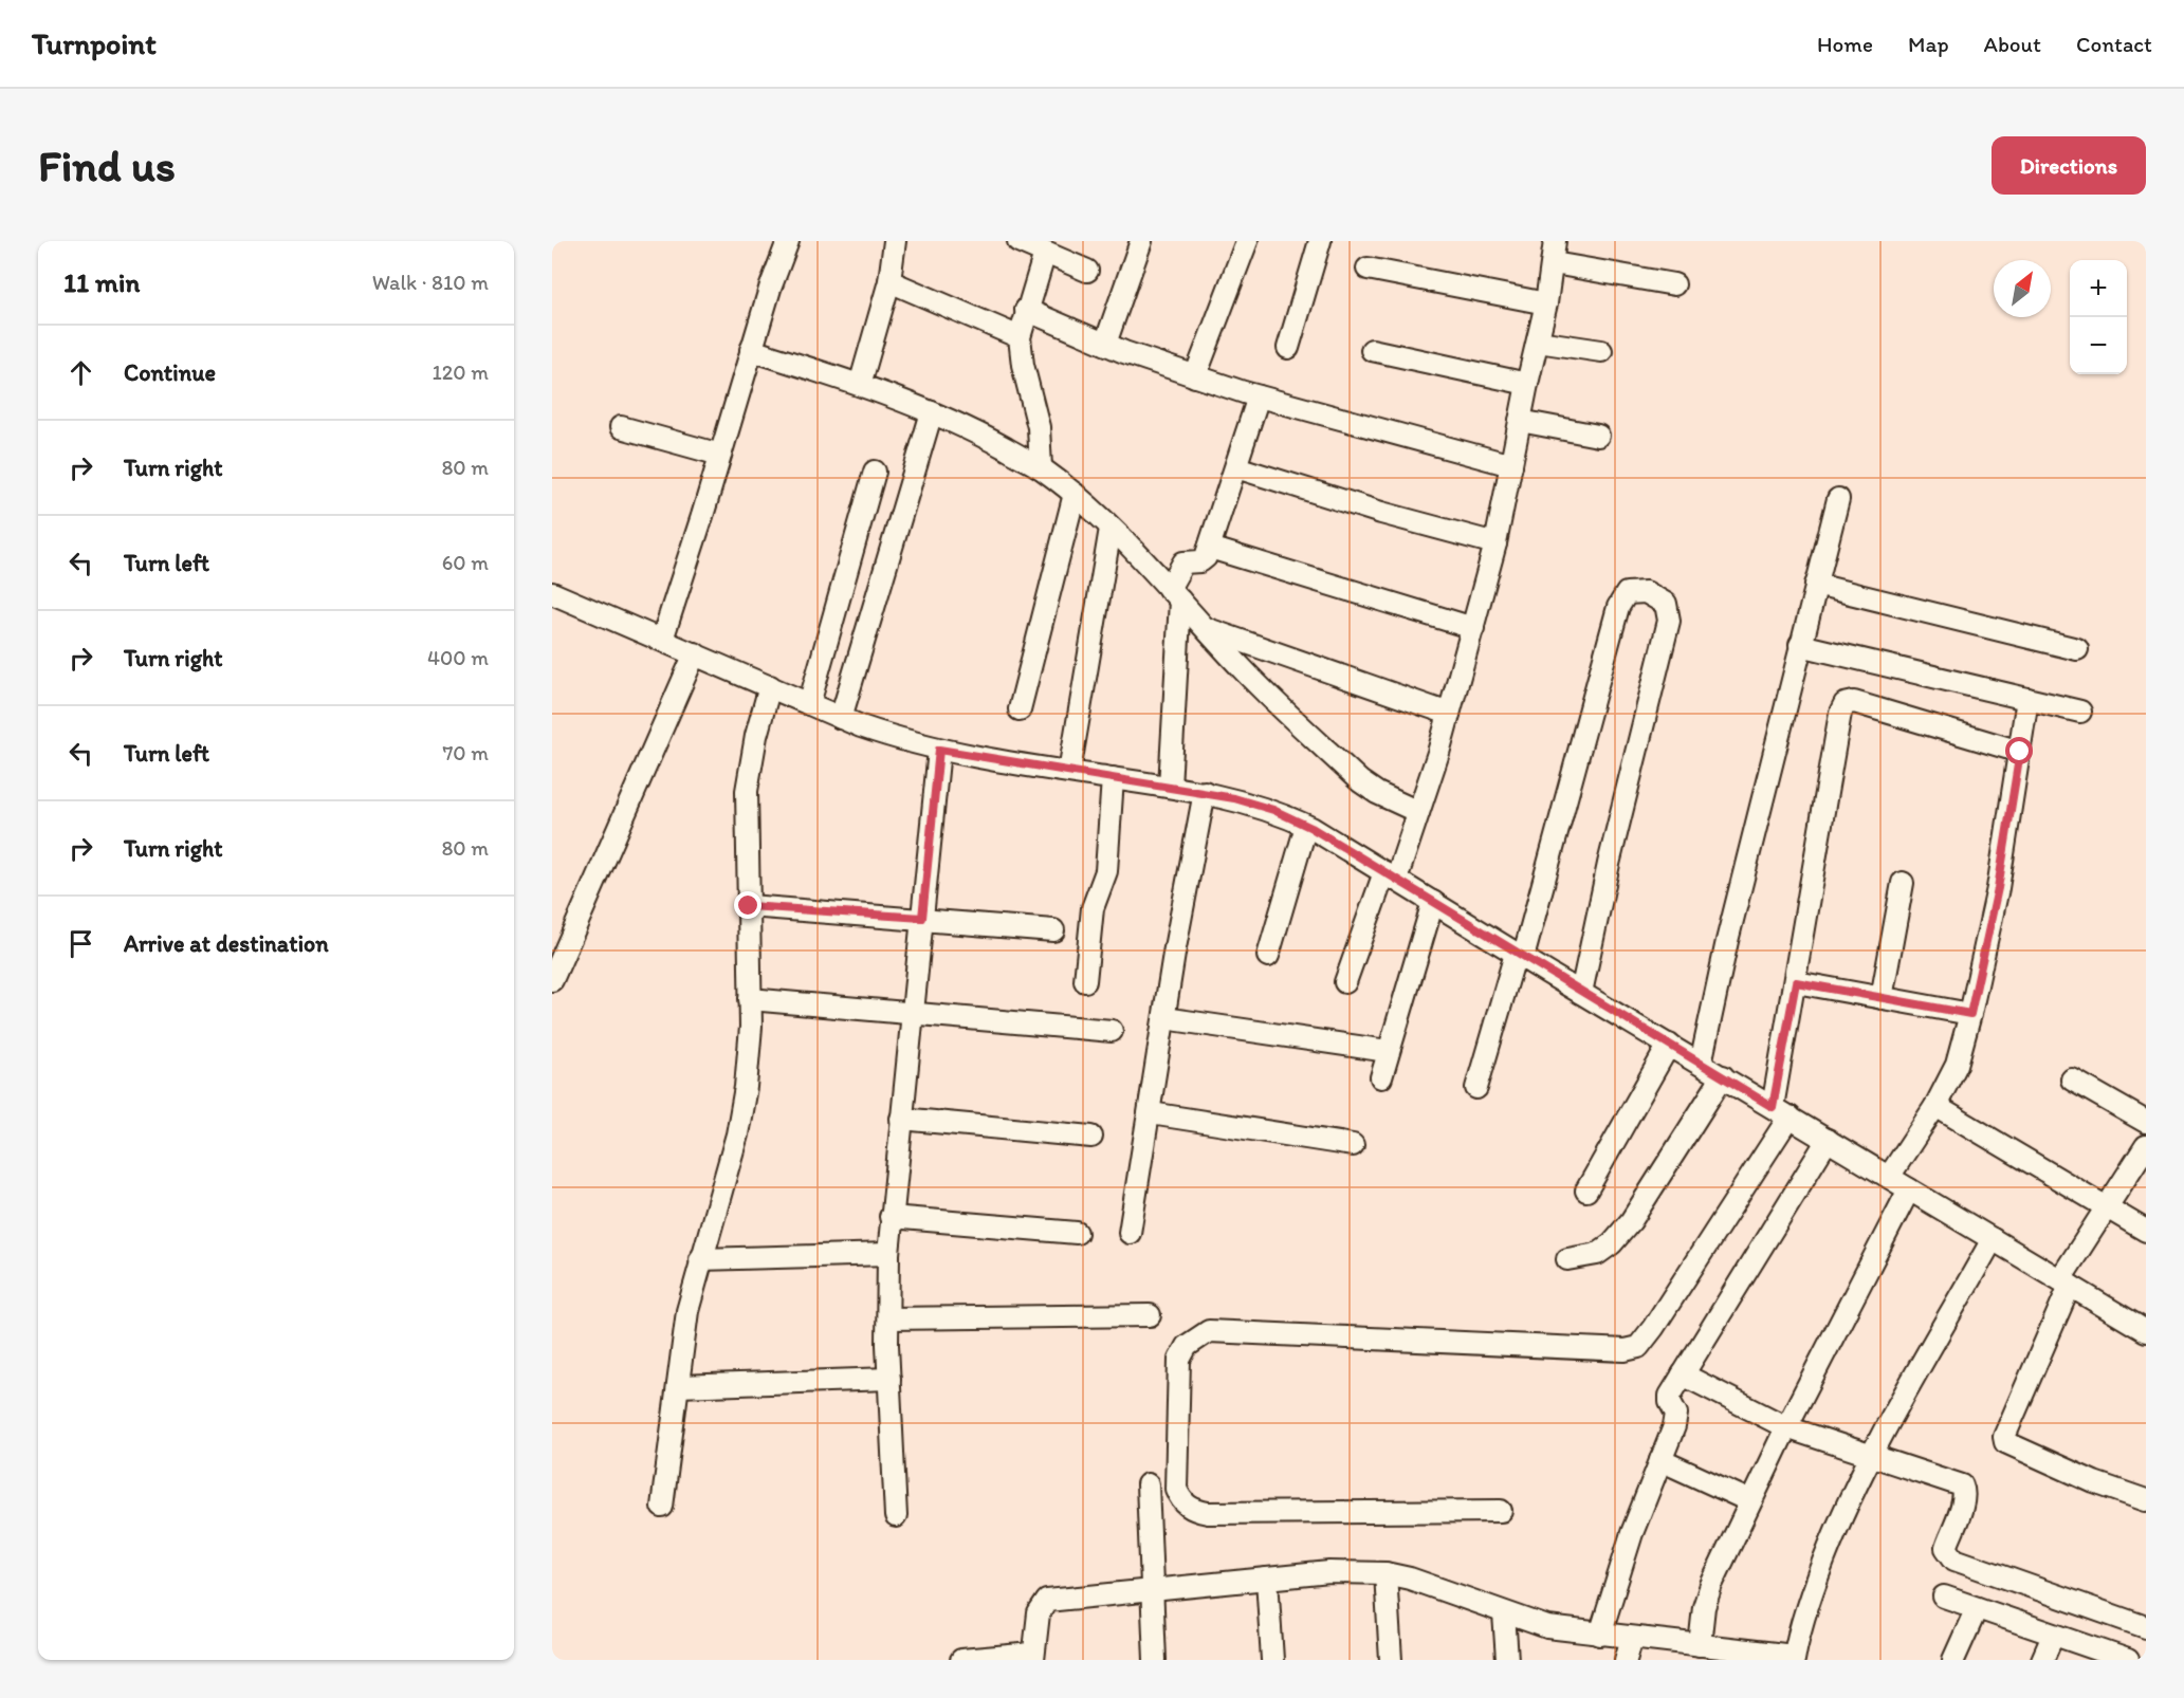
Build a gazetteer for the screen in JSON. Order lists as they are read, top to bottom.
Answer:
{
  "north": "top right",
  "page": {
    "header": "Turnpoint",
    "nav": [
      "Home",
      "Map",
      "About",
      "Contact"
    ],
    "buttons": "Directions",
    "title": "Find us",
    "heading": ["11 min", "Walk · 810 m"],
    "map_buttons": ["+", "−"],
    "list": [
      ["Continue", "120 m"],
      ["Turn right", "80 m"],
      ["Turn left", "60 m"],
      ["Turn right", "400 m"],
      ["Turn left", "70 m"],
      ["Turn right", "80 m"],
      "Arrive at destination"
    ]
  }
}
